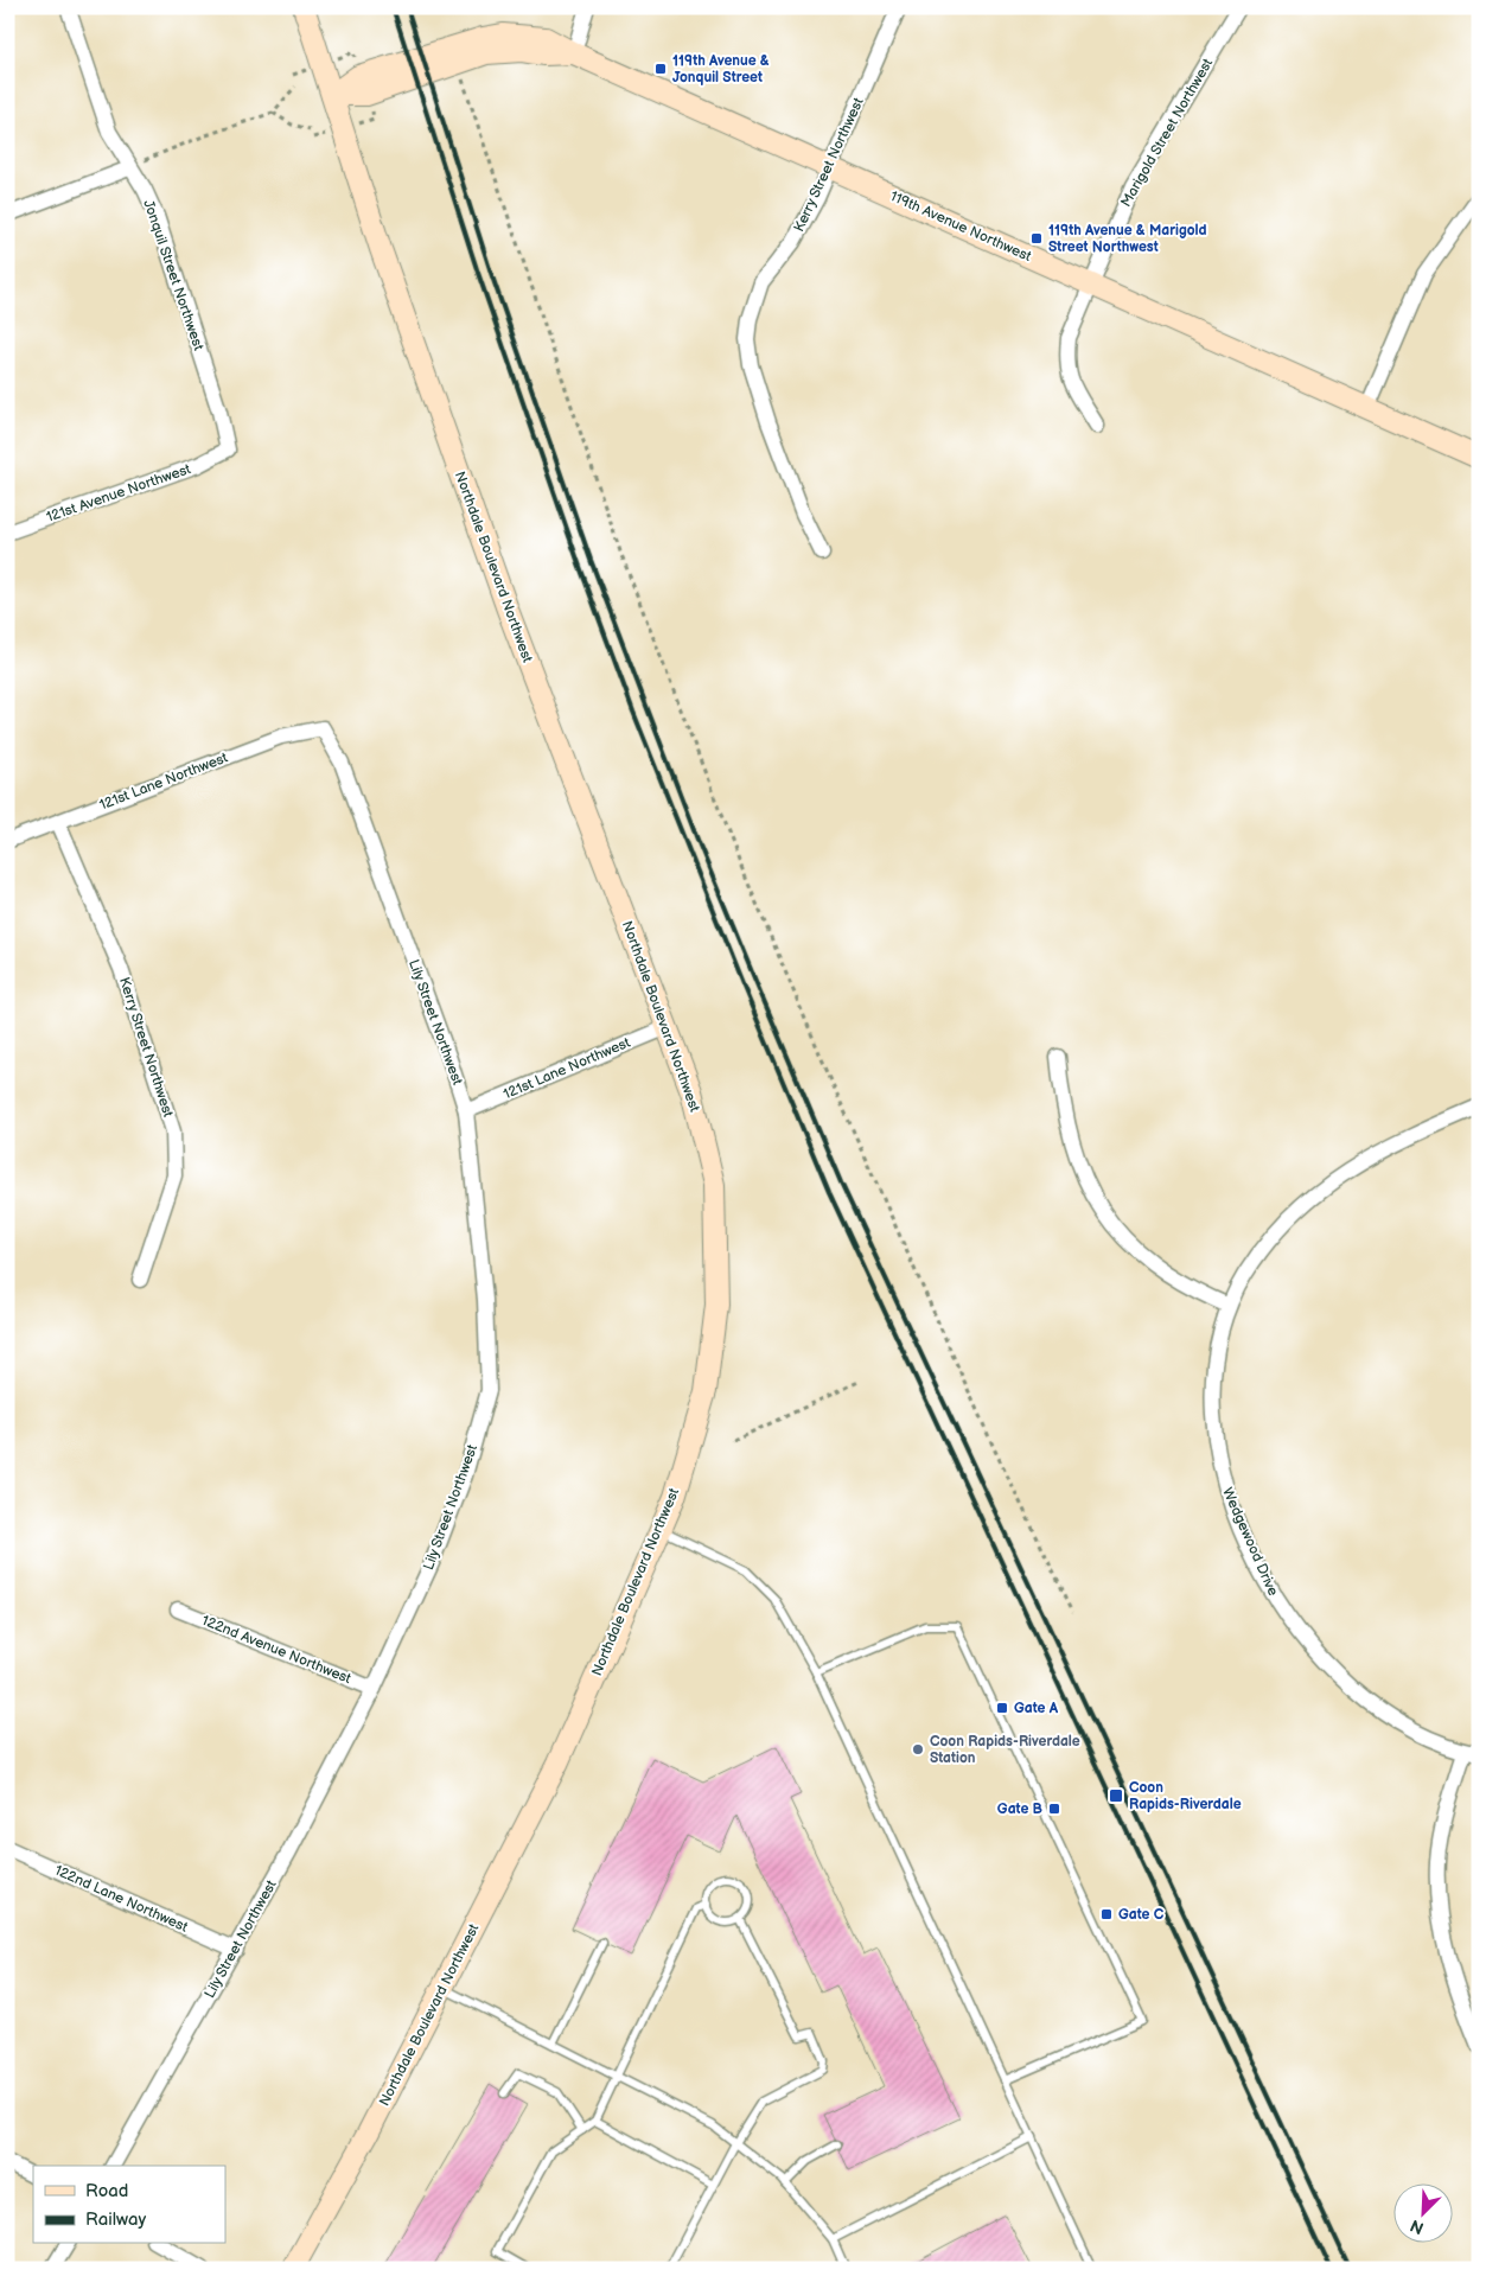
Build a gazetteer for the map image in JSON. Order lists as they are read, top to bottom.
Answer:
{
  "streets": {
    "street": [
      "Marigold Street Northwest",
      "Kerry Street Northwest",
      "119th Avenue Northwest",
      "Jonquil Street Northwest",
      "121st Avenue Northwest",
      "Northdale Boulevard Northwest",
      "121st Lane Northwest",
      "Lily Street Northwest",
      "Wedgewood Drive",
      "122nd Avenue Northwest",
      "122nd Lane Northwest"
    ]
  },
  "crossings": [
    ["Marigold Street Northwest", "119th Avenue Northwest"],
    ["Kerry Street Northwest", "119th Avenue Northwest"],
    ["Kerry Street Northwest", "121st Lane Northwest"],
    ["119th Avenue Northwest", "Northdale Boulevard Northwest"],
    ["Jonquil Street Northwest", "121st Avenue Northwest"],
    ["Northdale Boulevard Northwest", "121st Lane Northwest"],
    ["121st Lane Northwest", "Lily Street Northwest"],
    ["Lily Street Northwest", "122nd Avenue Northwest"],
    ["Lily Street Northwest", "122nd Lane Northwest"]
  ],
  "places": {
    "transit": [
      "119th Avenue & Jonquil Street",
      "119th Avenue & Marigold Street Northwest",
      "Gate A",
      "Coon Rapids-Riverdale",
      "Gate B",
      "Gate C"
    ],
    "other": ["Coon Rapids-Riverdale Station"]
  },
  "legend": ["Road", "Railway"],
  "north": "bottom left"
}
